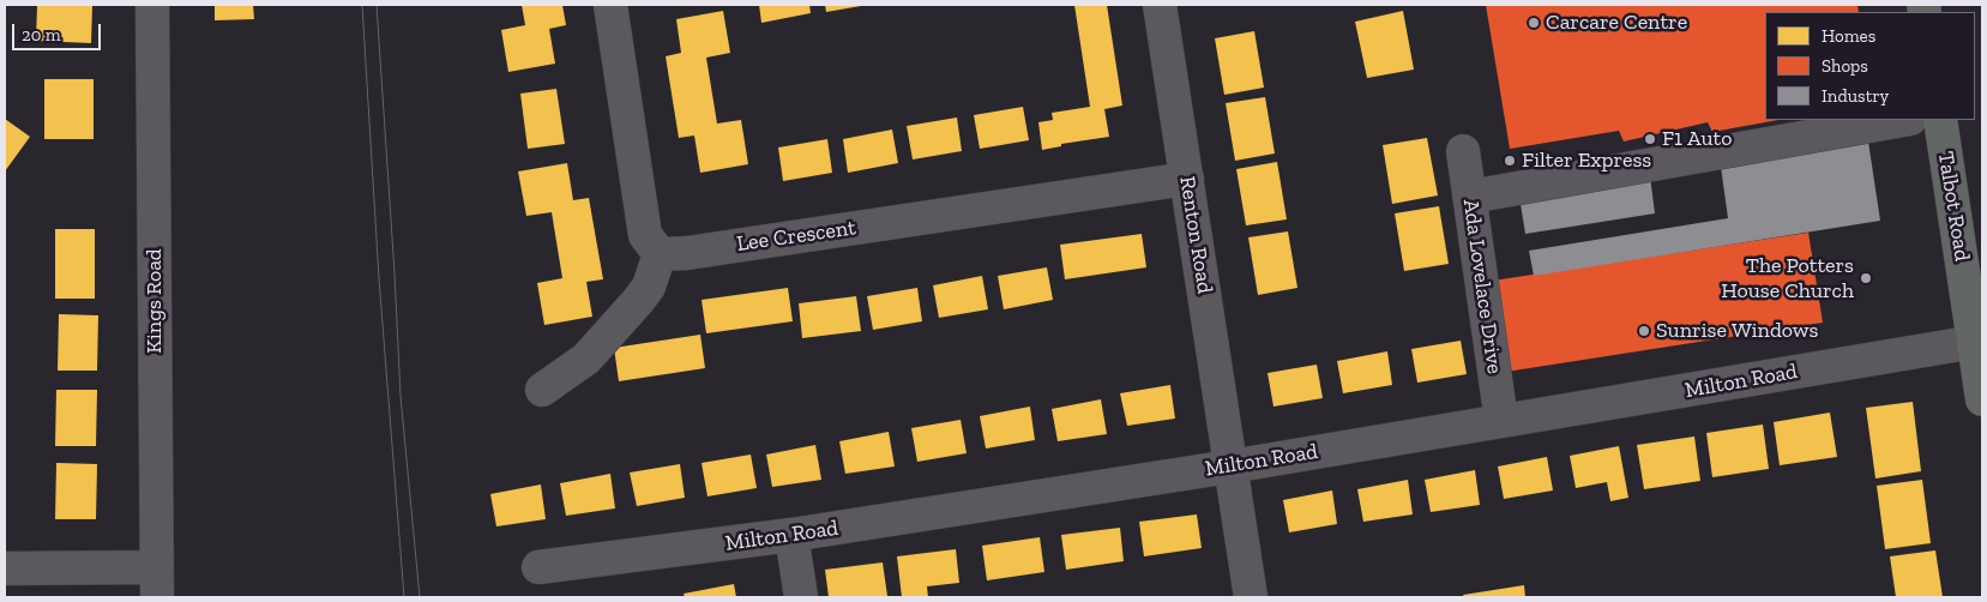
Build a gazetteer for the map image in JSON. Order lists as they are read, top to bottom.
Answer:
{
  "streets": {
    "main road": ["Talbot Road"],
    "street": [
      "Renton Road",
      "Lee Crescent",
      "Ada Lovelace Drive",
      "Kings Road",
      "Milton Road"
    ]
  },
  "crossings": [
    ["Talbot Road", "Milton Road"],
    ["Renton Road", "Lee Crescent"],
    ["Renton Road", "Milton Road"],
    ["Ada Lovelace Drive", "Milton Road"]
  ],
  "places": [
    "Carcare Centre",
    "F1 Auto",
    "Filter Express",
    "The Potters House Church",
    "Sunrise Windows"
  ],
  "legend": ["Homes", "Shops", "Industry"],
  "scale_bar": "20 m"
}
